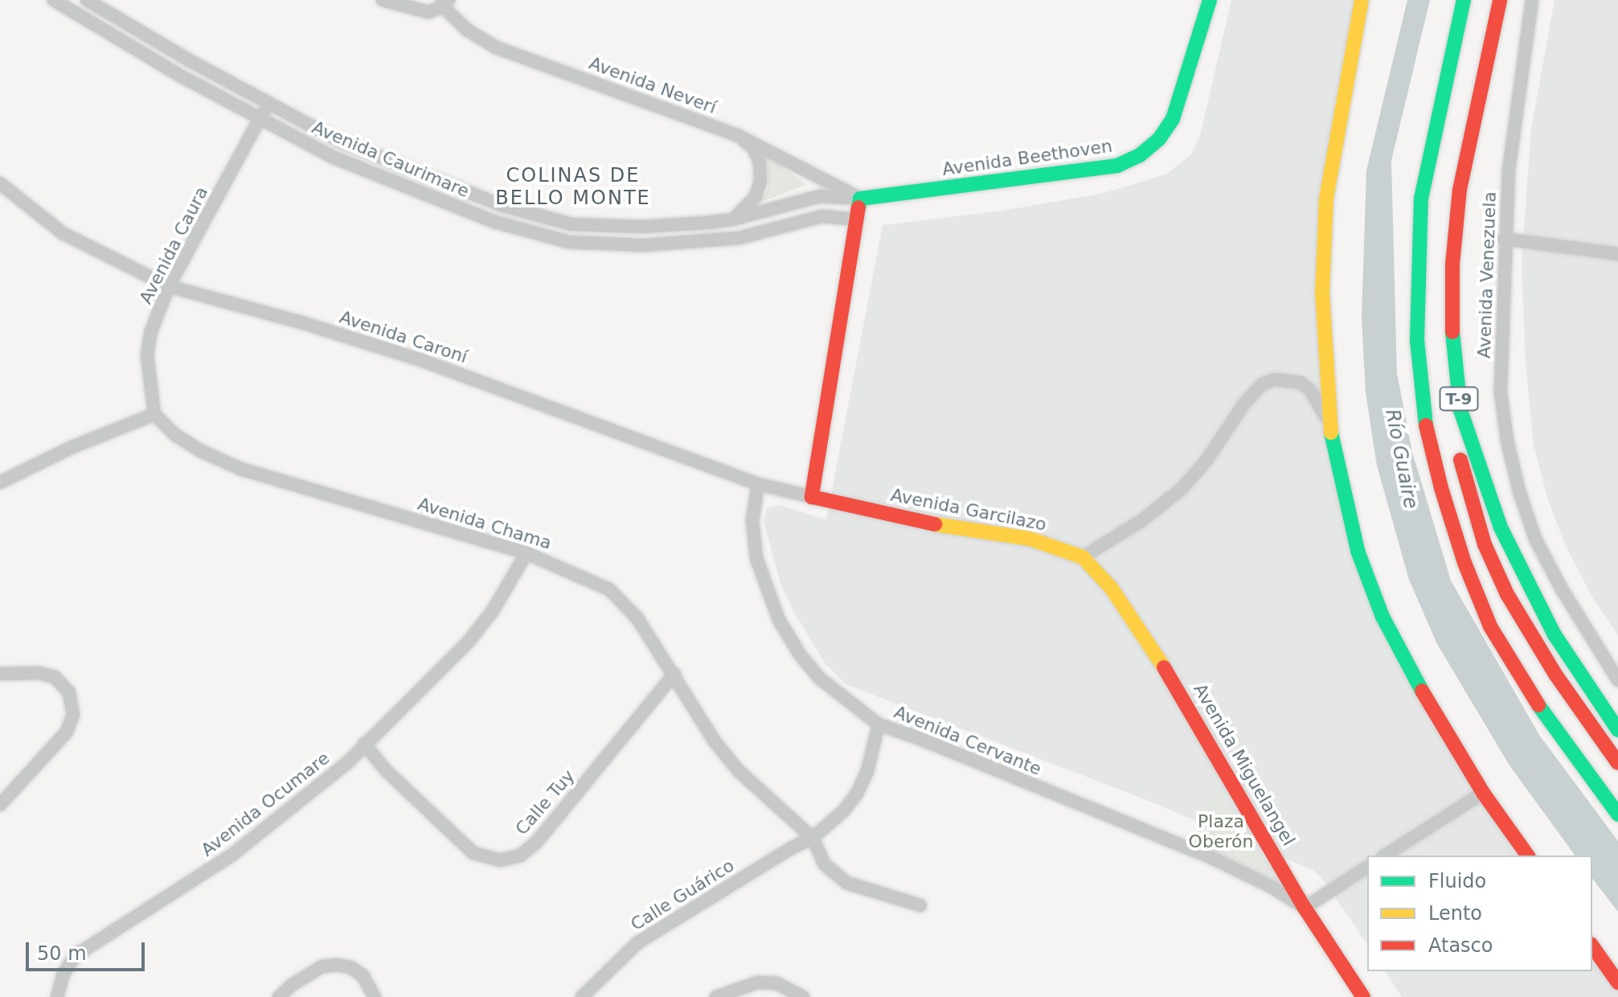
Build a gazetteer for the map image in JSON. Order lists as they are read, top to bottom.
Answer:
{
  "streets": {
    "main road": [
      "Avenida Beethoven",
      "T-9",
      "Avenida Garcilazo",
      "Avenida Miguelangel"
    ],
    "street": [
      "Avenida Neverí",
      "Avenida Caurimare",
      "Avenida Caura",
      "Avenida Venezuela",
      "Avenida Caroní",
      "Avenida Chama",
      "Avenida Cervante",
      "Calle Tuy",
      "Avenida Ocumare",
      "Calle Guárico"
    ]
  },
  "crossings": [
    ["Avenida Neverí", "Avenida Beethoven"],
    ["Avenida Neverí", "Avenida Caurimare"],
    ["Avenida Beethoven", "Avenida Caurimare"],
    ["Avenida Caurimare", "Avenida Caura"],
    ["Avenida Caura", "Avenida Caroní"],
    ["Avenida Caura", "Avenida Chama"],
    ["Avenida Caroní", "Avenida Garcilazo"],
    ["Avenida Caroní", "Avenida Cervante"],
    ["Avenida Garcilazo", "Avenida Miguelangel"],
    ["Avenida Chama", "Calle Tuy"],
    ["Avenida Chama", "Avenida Ocumare"],
    ["Avenida Chama", "Calle Guárico"],
    ["Avenida Cervante", "Avenida Miguelangel"],
    ["Calle Tuy", "Avenida Ocumare"]
  ],
  "districts": ["COLINAS DE BELLO MONTE"],
  "water": ["Río Guaire"],
  "parks": ["Plaza Oberón"],
  "legend": ["Fluido", "Lento", "Atasco"],
  "scale_bar": "50 m"
}
